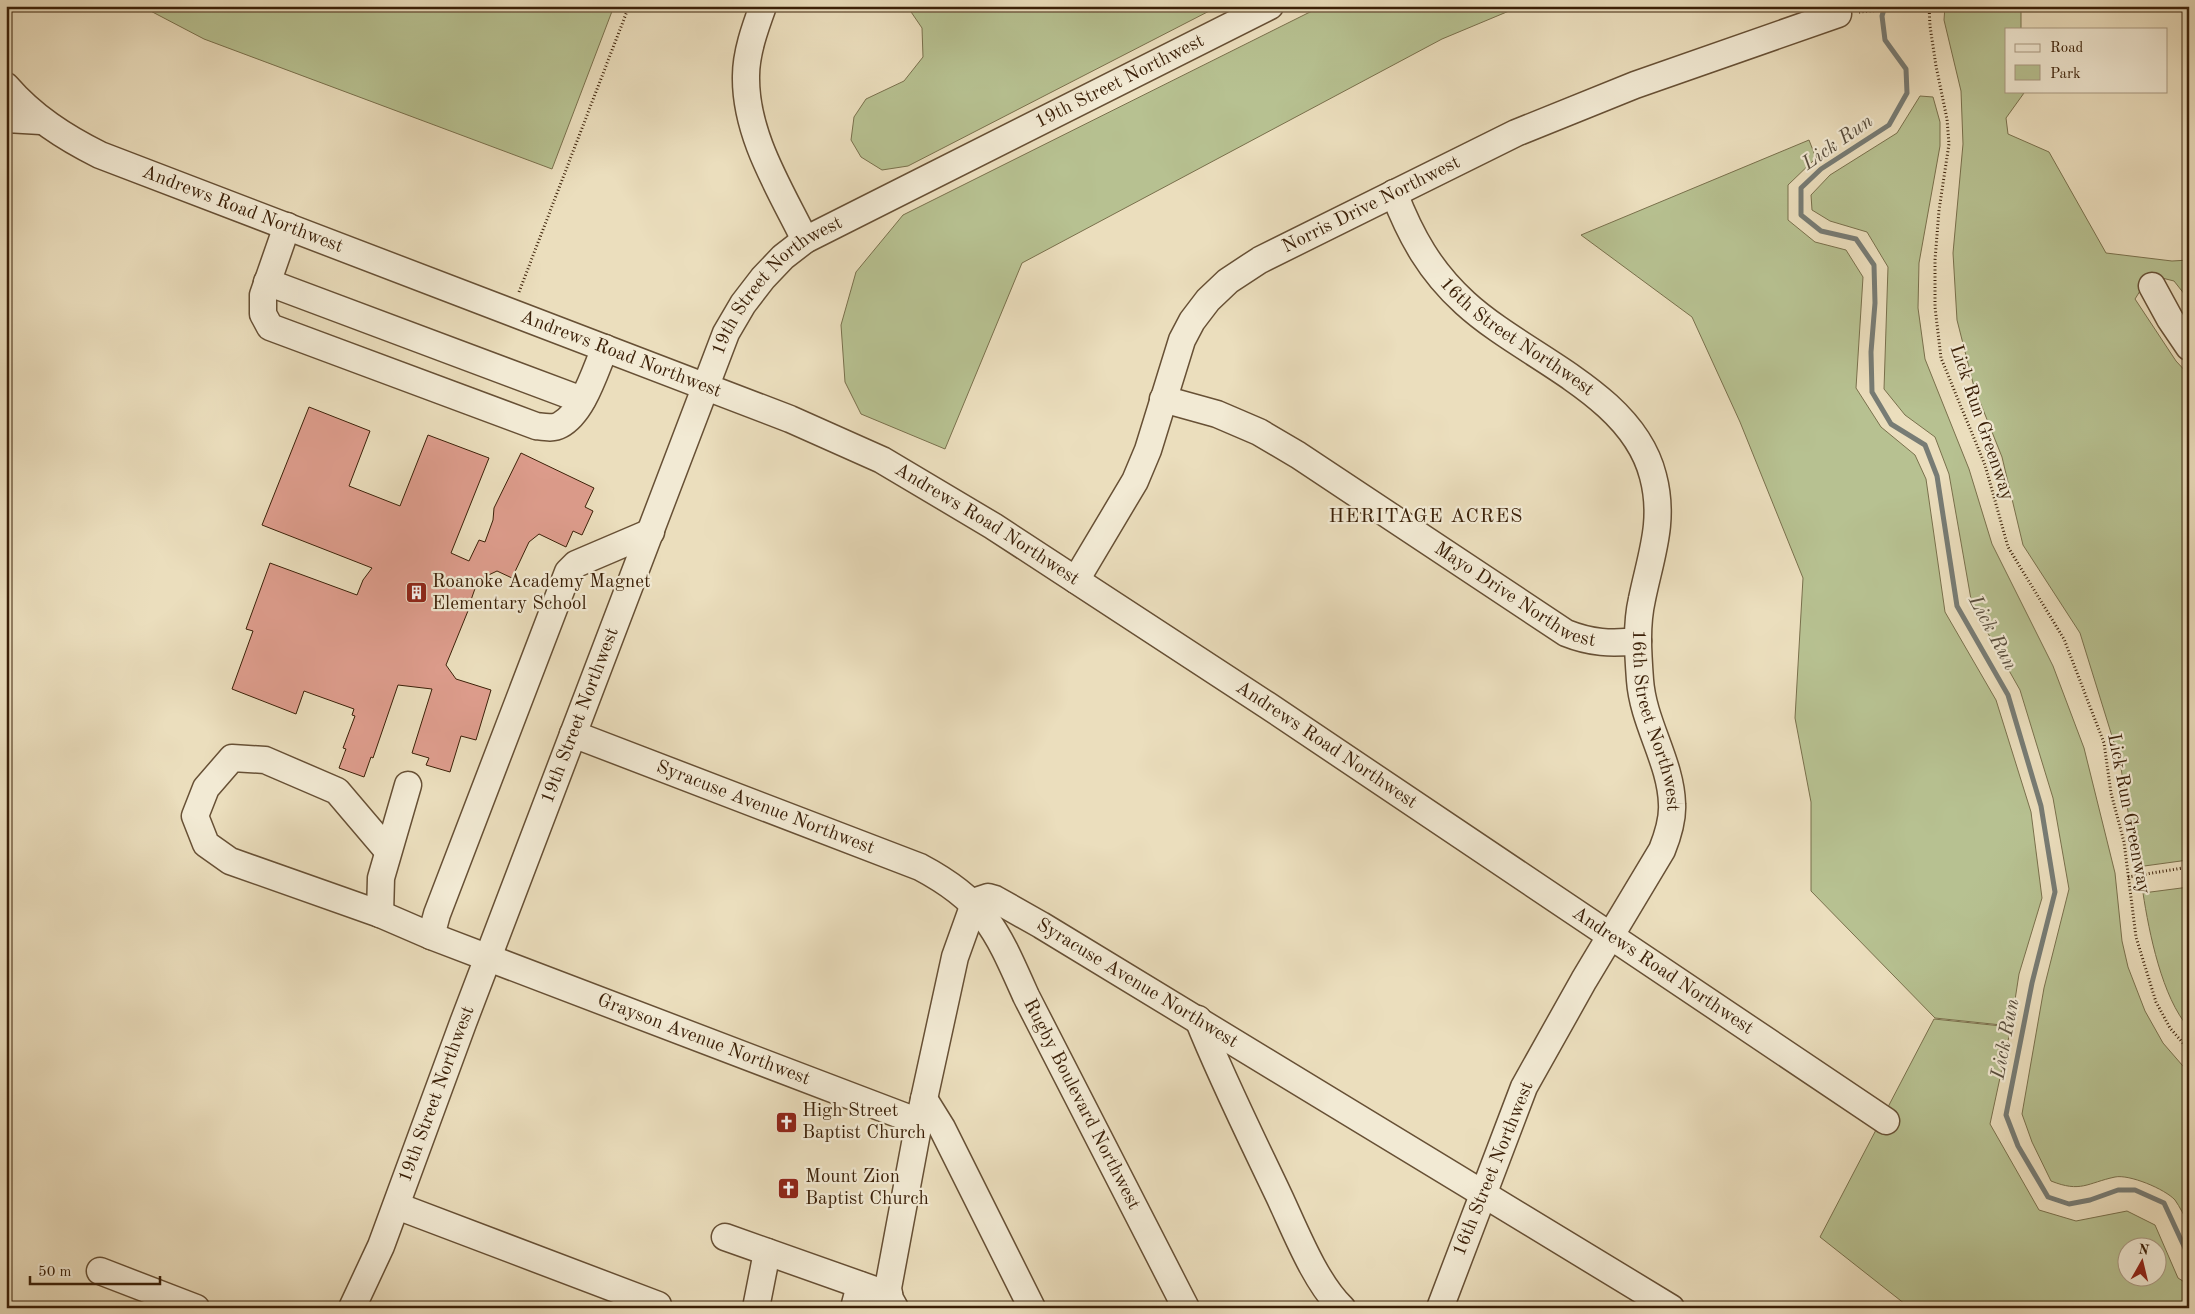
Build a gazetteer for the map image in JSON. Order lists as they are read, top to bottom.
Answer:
{
  "streets": {
    "street": [
      "19th Street Northwest",
      "Norris Drive Northwest",
      "Andrews Road Northwest",
      "16th Street Northwest",
      "Mayo Drive Northwest",
      "Syracuse Avenue Northwest",
      "Grayson Avenue Northwest",
      "Rugby Boulevard Northwest"
    ],
    "path": ["Lick Run Greenway"]
  },
  "crossings": [
    ["19th Street Northwest", "Andrews Road Northwest"],
    ["19th Street Northwest", "Syracuse Avenue Northwest"],
    ["19th Street Northwest", "Grayson Avenue Northwest"],
    ["Norris Drive Northwest", "Andrews Road Northwest"],
    ["Norris Drive Northwest", "16th Street Northwest"],
    ["Norris Drive Northwest", "Mayo Drive Northwest"],
    ["Andrews Road Northwest", "16th Street Northwest"],
    ["16th Street Northwest", "Mayo Drive Northwest"],
    ["16th Street Northwest", "Syracuse Avenue Northwest"],
    ["Syracuse Avenue Northwest", "Rugby Boulevard Northwest"]
  ],
  "districts": ["HERITAGE ACRES"],
  "water": ["Lick Run"],
  "places": {
    "building": ["Roanoke Academy Magnet Elementary School"],
    "church": ["High Street Baptist Church", "Mount Zion Baptist Church"]
  },
  "legend": ["Road", "Park"],
  "scale_bar": "50 m",
  "north": "top"
}
